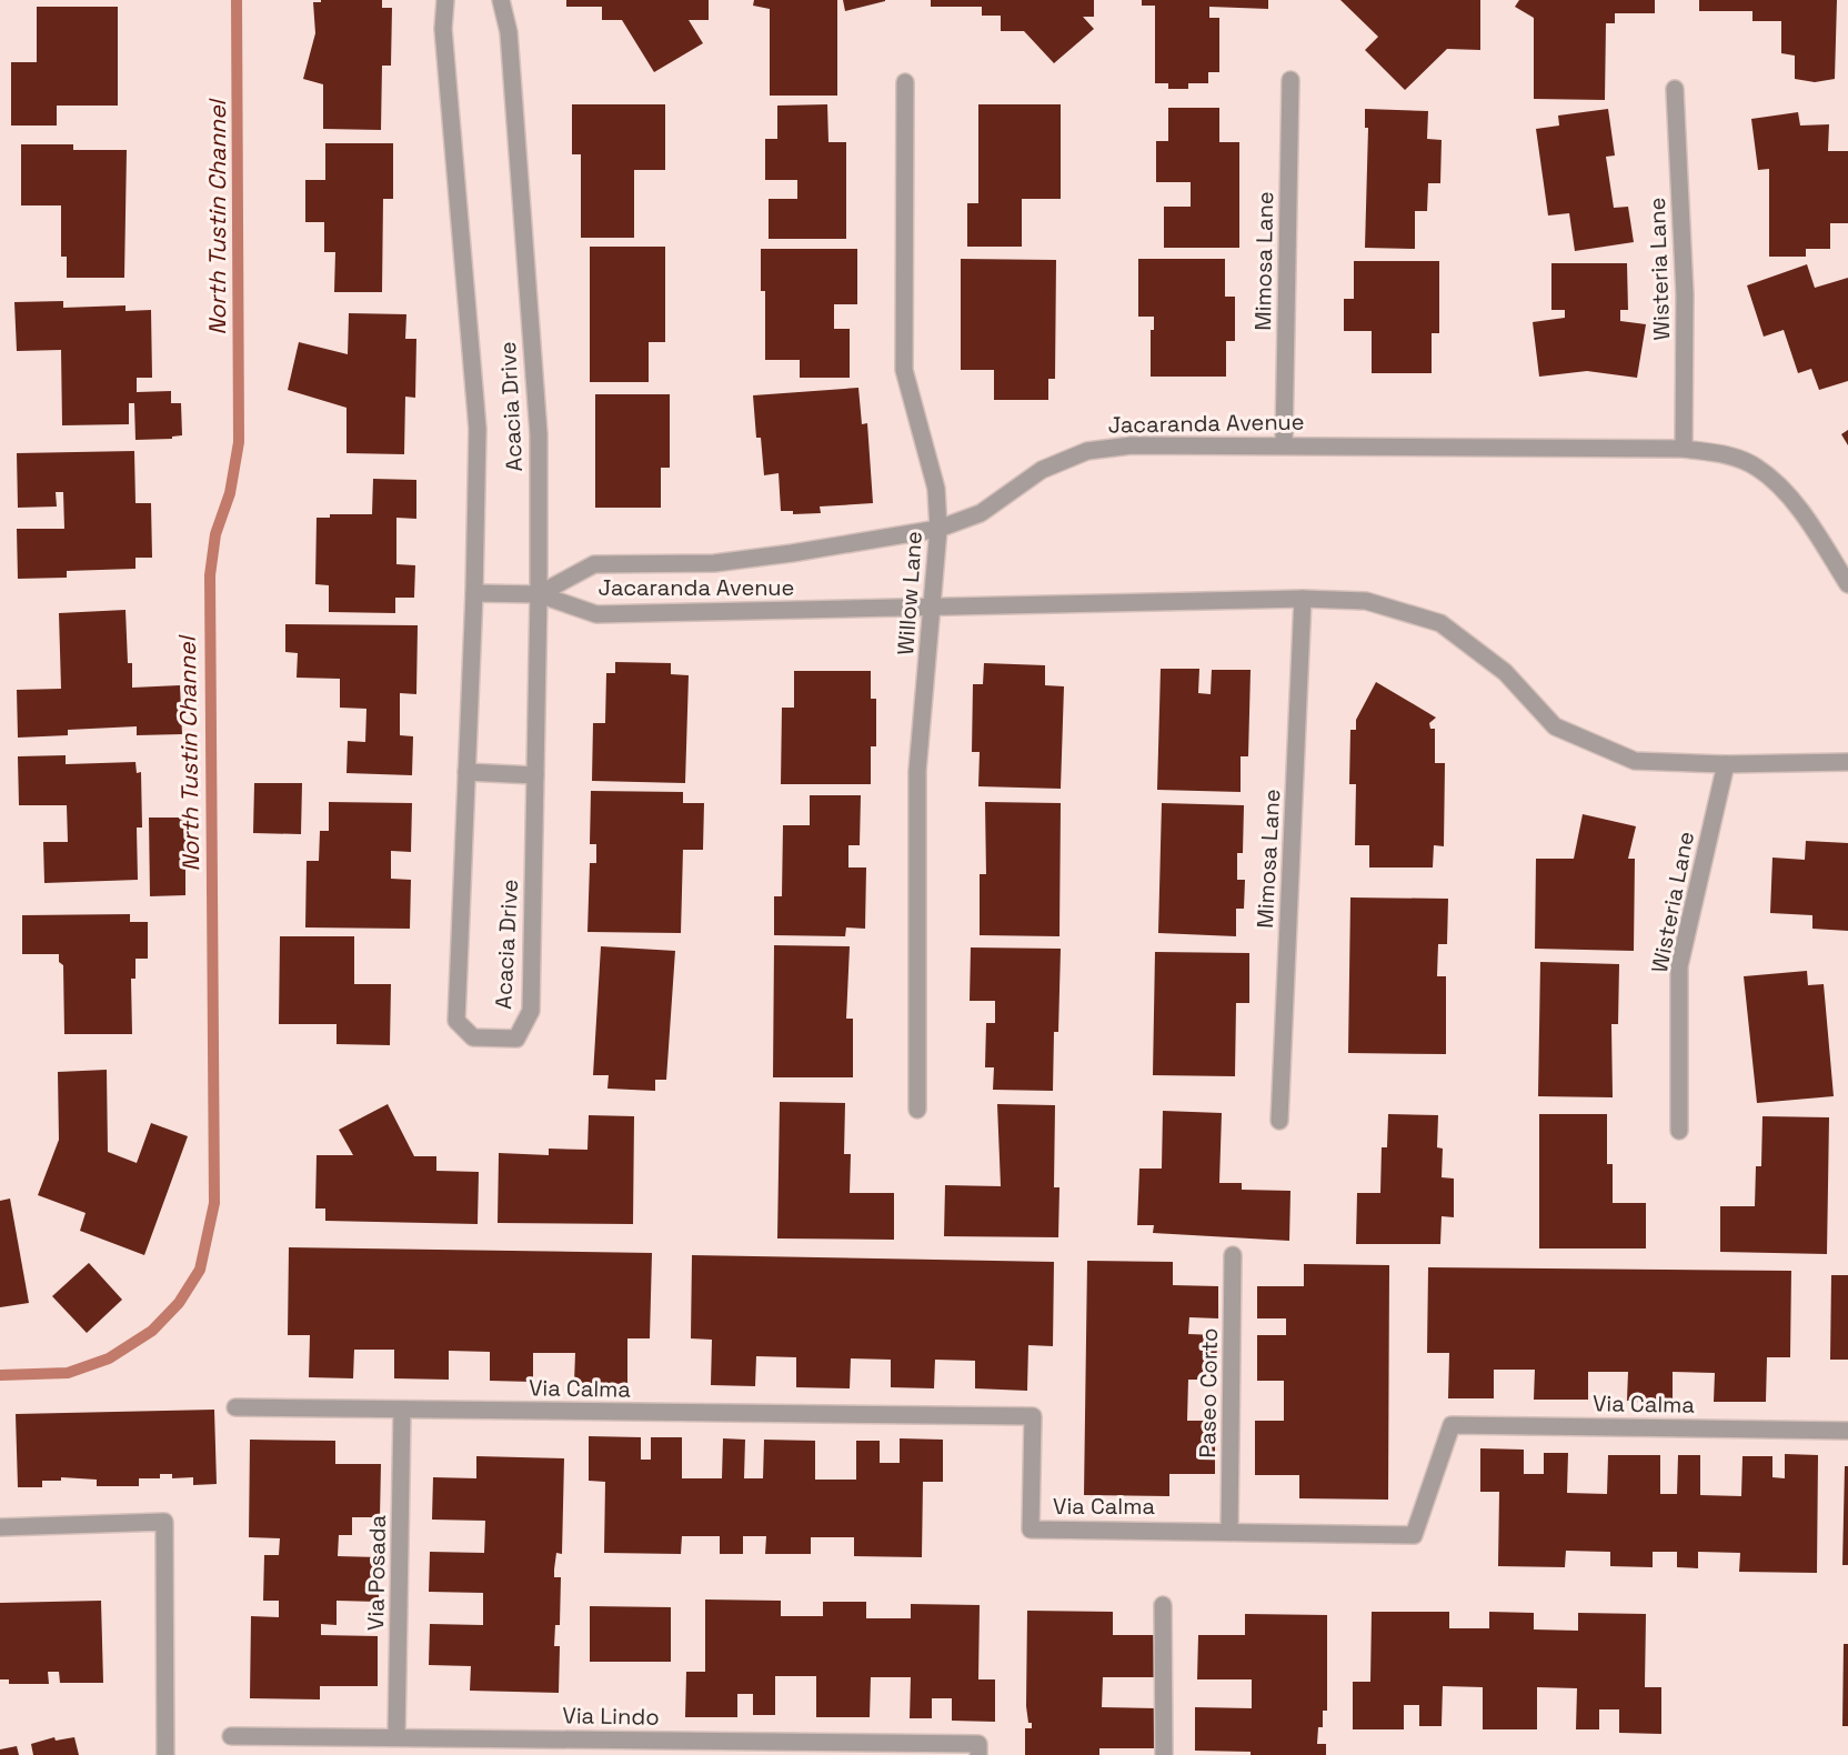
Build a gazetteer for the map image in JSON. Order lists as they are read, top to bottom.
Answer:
{
  "streets": {
    "street": [
      "Mimosa Lane",
      "Wisteria Lane",
      "Acacia Drive",
      "Jacaranda Avenue",
      "Willow Lane",
      "Via Calma",
      "Paseo Corto",
      "Via Posada",
      "Via Lindo"
    ]
  },
  "crossings": [
    ["Mimosa Lane", "Jacaranda Avenue"],
    ["Wisteria Lane", "Jacaranda Avenue"],
    ["Acacia Drive", "Jacaranda Avenue"],
    ["Jacaranda Avenue", "Willow Lane"],
    ["Via Calma", "Paseo Corto"],
    ["Via Calma", "Via Posada"],
    ["Via Posada", "Via Lindo"]
  ],
  "water": ["North Tustin Channel"]
}
